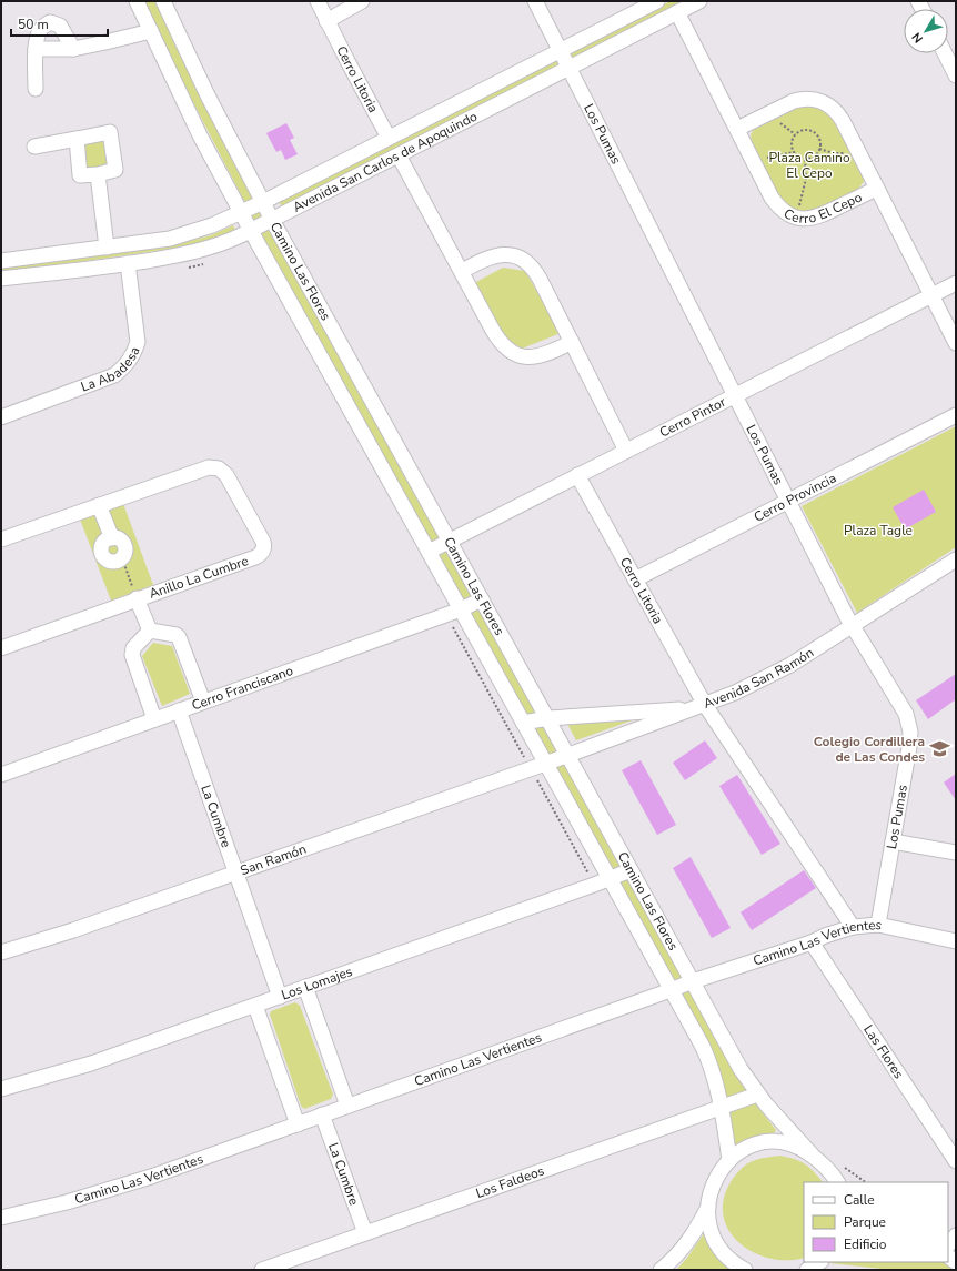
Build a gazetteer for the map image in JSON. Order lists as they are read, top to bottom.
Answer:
{
  "streets": {
    "street": [
      "Cerro Litoria",
      "Los Pumas",
      "Avenida San Carlos de Apoquindo",
      "Cerro El Cepo",
      "Camino Las Flores",
      "La Abadesa",
      "Cerro Pintor",
      "Cerro Provincia",
      "Anillo La Cumbre",
      "Avenida San Ramón",
      "Cerro Franciscano",
      "La Cumbre",
      "San Ramón",
      "Camino Las Vertientes",
      "Los Lomajes",
      "Las Flores",
      "Los Faldeos"
    ]
  },
  "crossings": [
    ["Cerro Litoria", "Avenida San Carlos de Apoquindo"],
    ["Cerro Litoria", "Cerro Pintor"],
    ["Cerro Litoria", "Cerro Provincia"],
    ["Cerro Litoria", "Avenida San Ramón"],
    ["Cerro Litoria", "Camino Las Vertientes"],
    ["Los Pumas", "Avenida San Carlos de Apoquindo"],
    ["Los Pumas", "Cerro Pintor"],
    ["Los Pumas", "Cerro Provincia"],
    ["Los Pumas", "Avenida San Ramón"],
    ["Los Pumas", "Camino Las Vertientes"],
    ["Avenida San Carlos de Apoquindo", "Cerro El Cepo"],
    ["Avenida San Carlos de Apoquindo", "Camino Las Flores"],
    ["Avenida San Carlos de Apoquindo", "La Abadesa"],
    ["Cerro El Cepo", "Cerro Pintor"],
    ["Camino Las Flores", "Cerro Pintor"],
    ["Camino Las Flores", "Avenida San Ramón"],
    ["Camino Las Flores", "Cerro Franciscano"],
    ["Camino Las Flores", "San Ramón"],
    ["Camino Las Flores", "Camino Las Vertientes"],
    ["Camino Las Flores", "Los Lomajes"],
    ["Camino Las Flores", "Los Faldeos"],
    ["Avenida San Ramón", "San Ramón"],
    ["Cerro Franciscano", "La Cumbre"],
    ["La Cumbre", "San Ramón"],
    ["La Cumbre", "Camino Las Vertientes"],
    ["La Cumbre", "Los Lomajes"],
    ["La Cumbre", "Los Faldeos"],
    ["Camino Las Vertientes", "Las Flores"]
  ],
  "parks": ["Plaza Camino El Cepo", "Plaza Tagle"],
  "places": {
    "school or university": ["Colegio Cordillera de Las Condes"]
  },
  "legend": ["Calle", "Parque", "Edificio"],
  "scale_bar": "50 m",
  "north": "bottom left"
}
